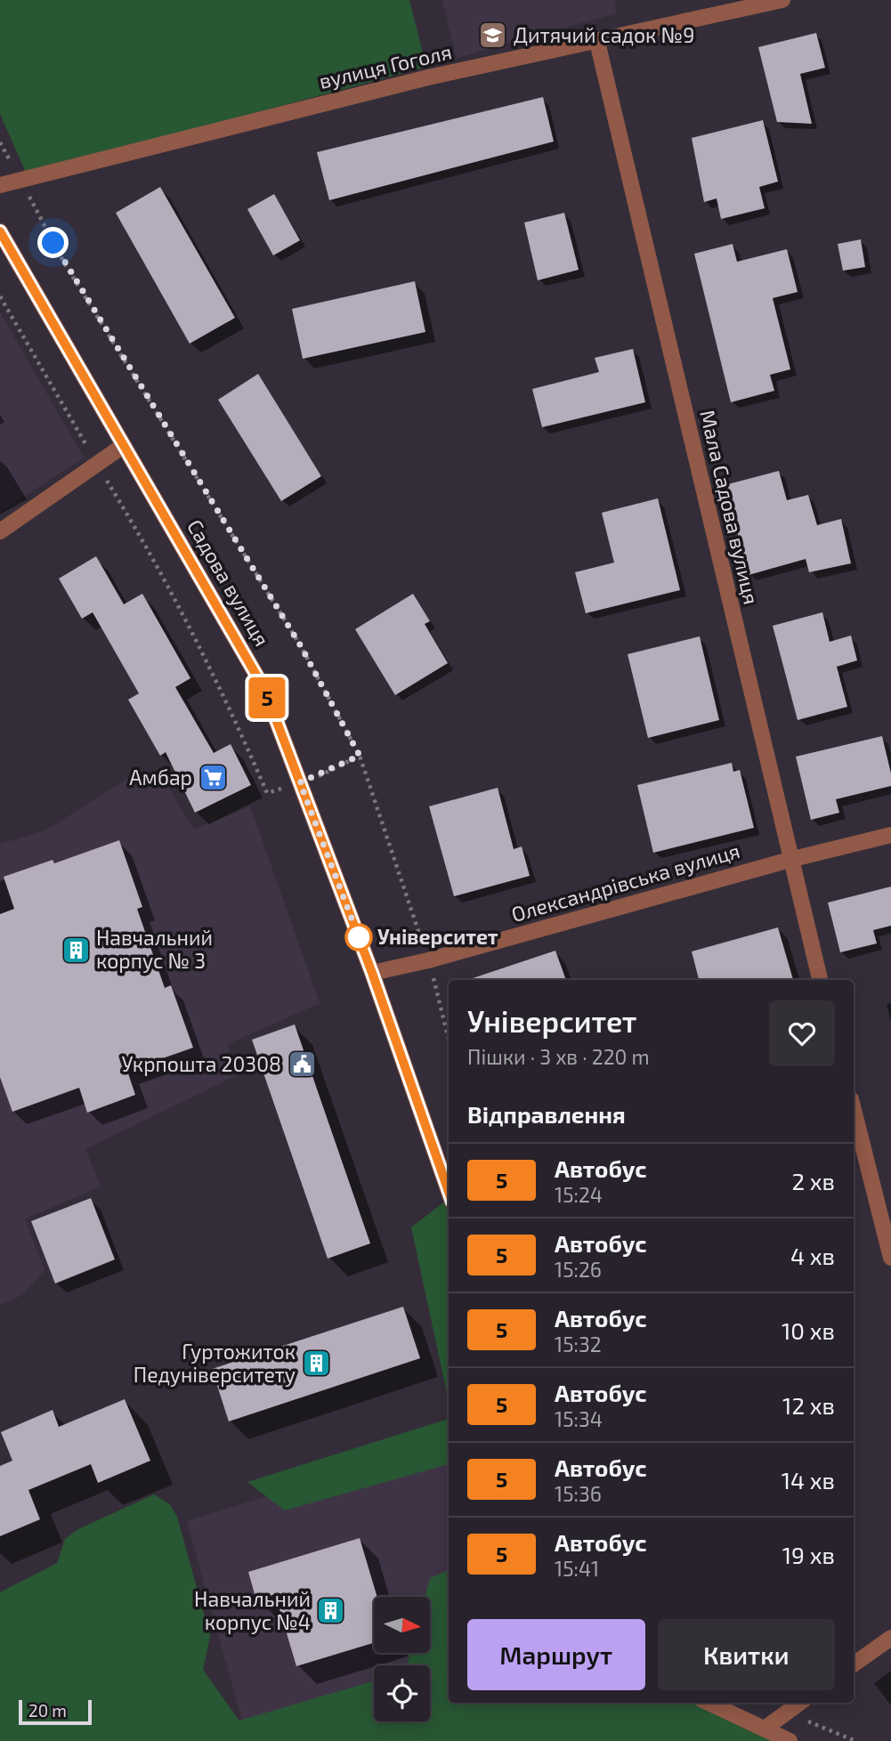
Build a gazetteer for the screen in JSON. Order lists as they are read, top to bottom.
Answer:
{
  "streets": {
    "street": [
      "вулиця Гоголя",
      "Мала Садова вулиця",
      "Садова вулиця",
      "Олександрівська вулиця"
    ]
  },
  "crossings": [
    ["вулиця Гоголя", "Мала Садова вулиця"],
    ["Мала Садова вулиця", "Олександрівська вулиця"],
    ["Садова вулиця", "Олександрівська вулиця"]
  ],
  "places": {
    "school or university": ["Дитячий садок №9"],
    "supermarket": ["Амбар"],
    "other": ["Університет"],
    "building": ["Навчальний корпус № 3", "Гуртожиток Педуніверситету", "Навчальний корпус №4"],
    "public building": ["Укрпошта 20308"]
  },
  "lines": ["bus line 5"],
  "scale_bar": "20 m",
  "north": "right",
  "page": {
    "on_map": "5",
    "heading": [
      ["Університет", "Пішки · 3 хв · 220 m"],
      "Відправлення"
    ],
    "list": [
      {
        "mark": "5",
        "name": "Автобус",
        "note": "15:24",
        "value": "2 хв"
      },
      {
        "mark": "5",
        "name": "Автобус",
        "note": "15:26",
        "value": "4 хв"
      },
      {
        "mark": "5",
        "name": "Автобус",
        "note": "15:32",
        "value": "10 хв"
      },
      {
        "mark": "5",
        "name": "Автобус",
        "note": "15:34",
        "value": "12 хв"
      },
      {
        "mark": "5",
        "name": "Автобус",
        "note": "15:36",
        "value": "14 хв"
      },
      {
        "mark": "5",
        "name": "Автобус",
        "note": "15:41",
        "value": "19 хв"
      }
    ],
    "buttons": ["Маршрут", "Квитки"],
    "scale": "20 m"
  }
}
